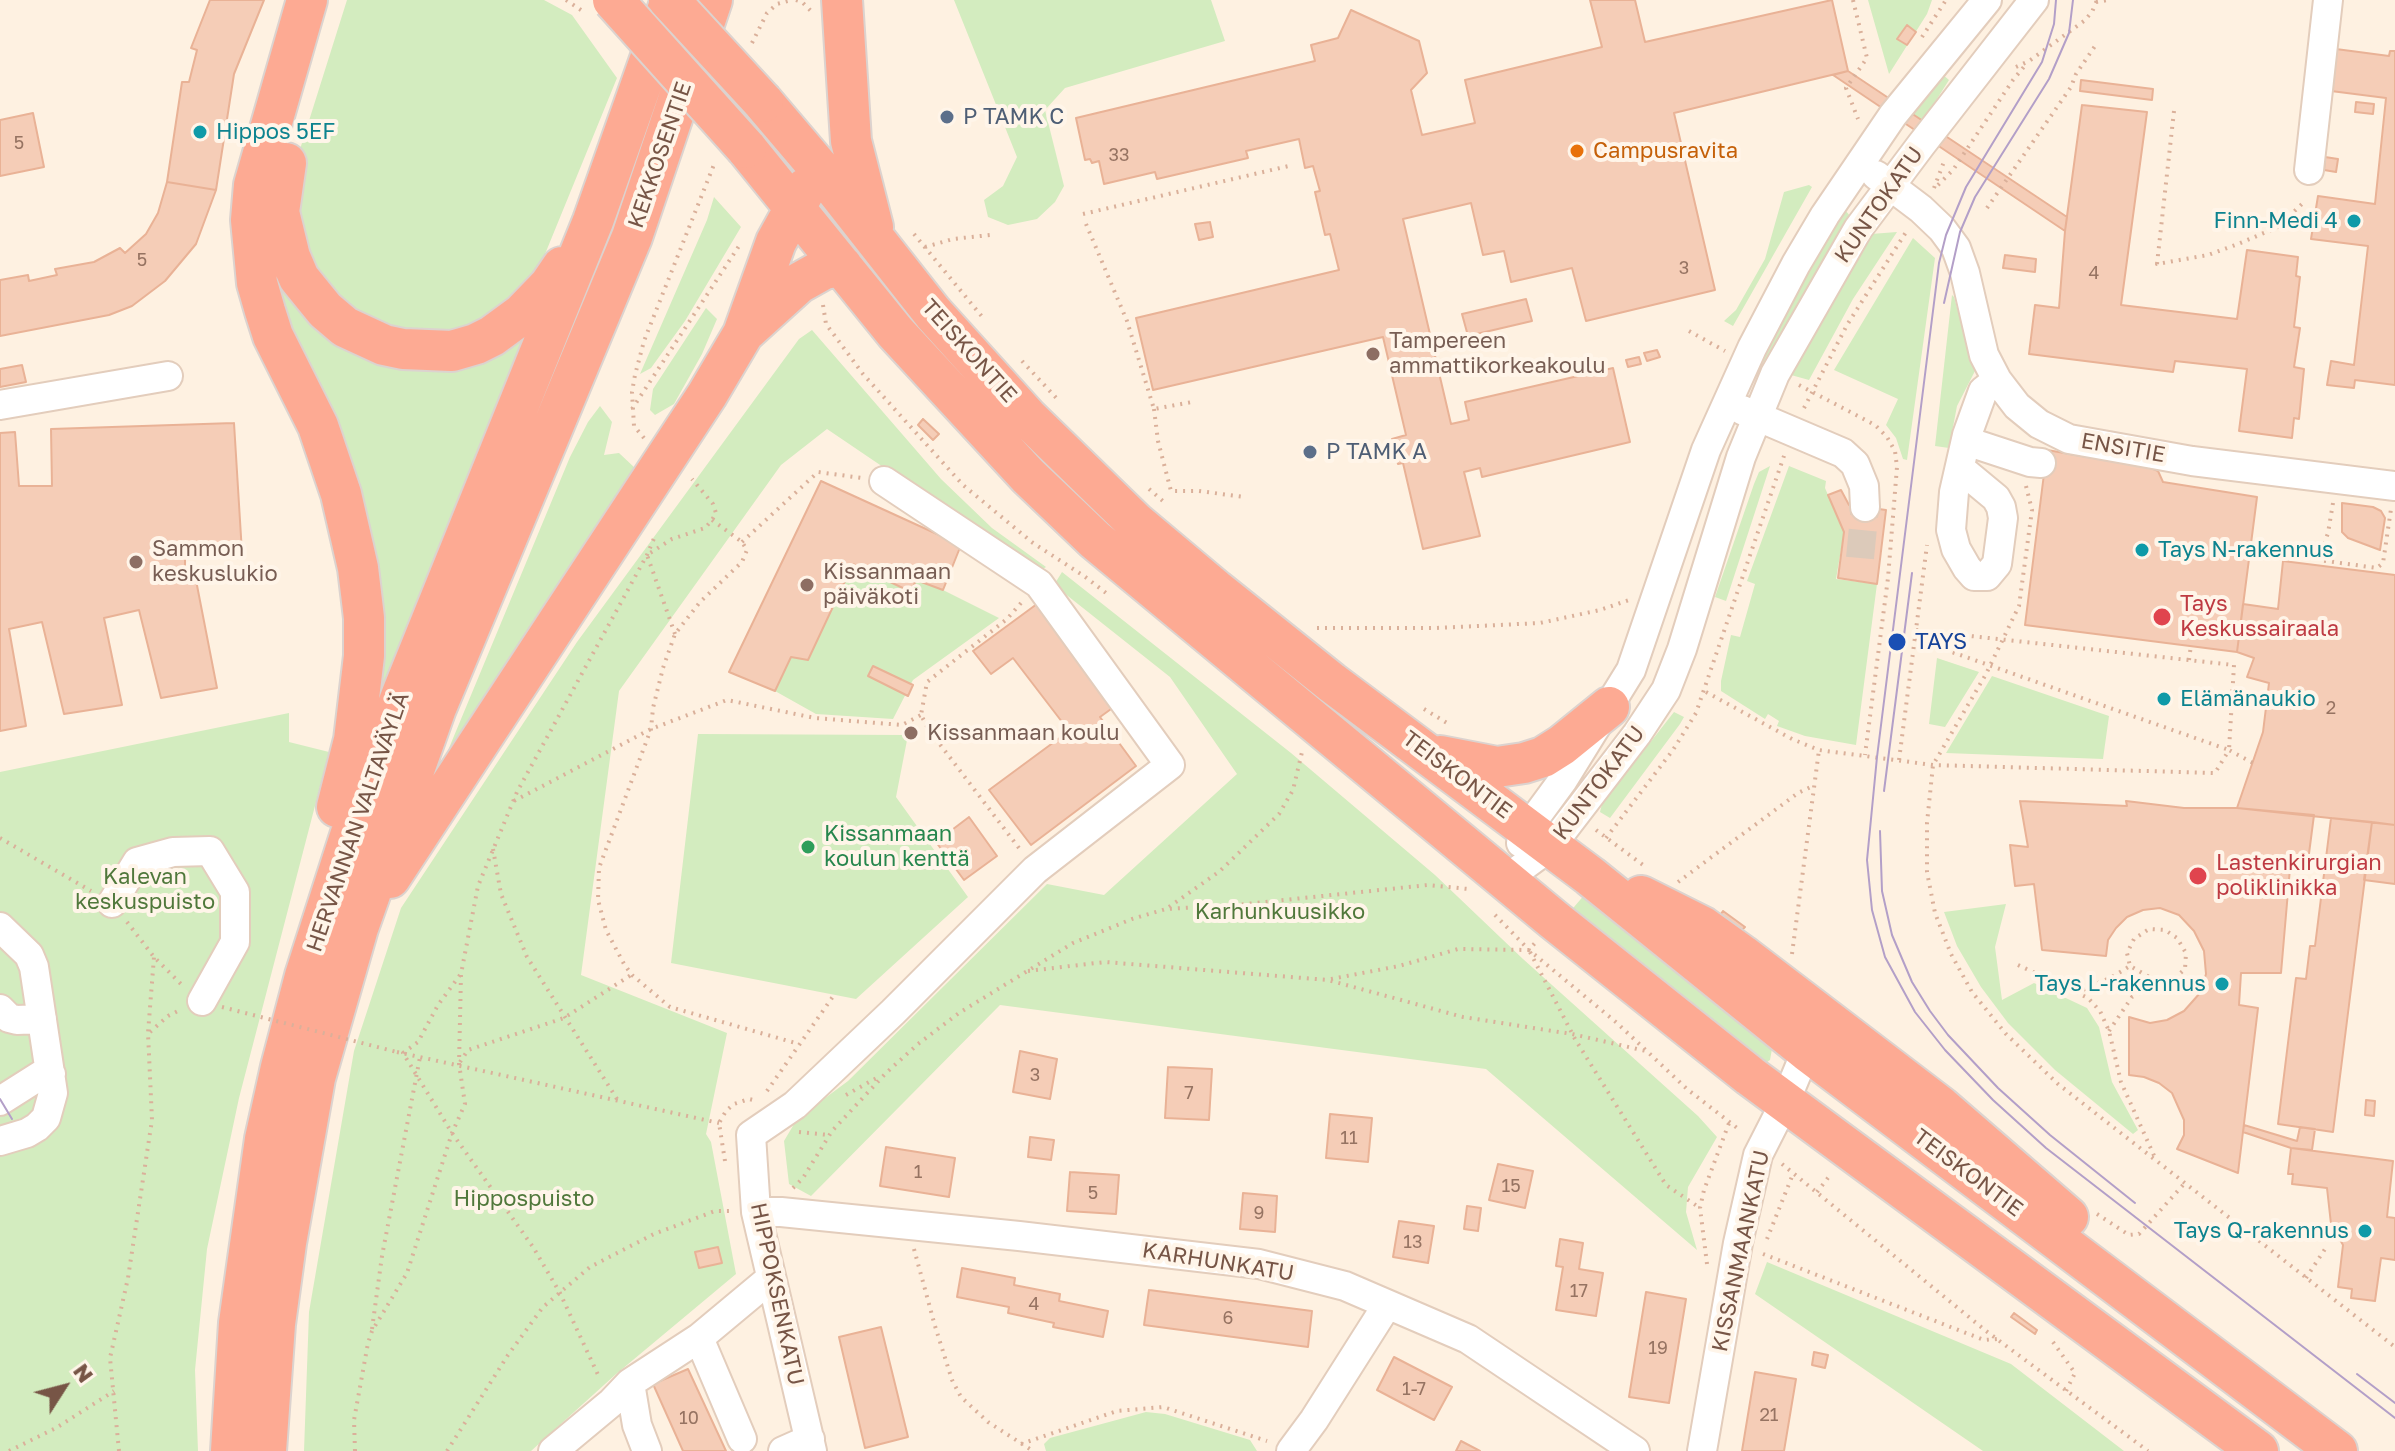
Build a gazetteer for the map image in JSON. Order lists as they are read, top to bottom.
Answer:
{
  "streets": {
    "highway": ["KEKKOSENTIE", "TEISKONTIE", "HERVANNAN VALTAVÄYLÄ"],
    "street": [
      "KUNTOKATU",
      "ENSITIE",
      "KISSANMAANKATU",
      "KARHUNKATU",
      "HIPPOKSENKATU"
    ]
  },
  "crossings": [
    ["KEKKOSENTIE", "TEISKONTIE"],
    ["KEKKOSENTIE", "HERVANNAN VALTAVÄYLÄ"],
    ["KUNTOKATU", "TEISKONTIE"],
    ["KUNTOKATU", "ENSITIE"],
    ["TEISKONTIE", "KISSANMAANKATU"],
    ["KARHUNKATU", "HIPPOKSENKATU"]
  ],
  "parks": ["Kalevan keskuspuisto", "Karhunkuusikko", "Hippospuisto"],
  "places": [
    "P TAMK C",
    "Hippos 5EF",
    "Campusravita",
    "Finn-Medi 4",
    "Tampereen ammattikorkeakoulu",
    "P TAMK A",
    "Tays N-rakennus",
    "Sammon keskuslukio",
    "Kissanmaan päiväkoti",
    "Tays Keskussairaala",
    "TAYS",
    "Elämänaukio",
    "Kissanmaan koulu",
    "Kissanmaan koulun kenttä",
    "Lastenkirurgian poliklinikka",
    "Tays L-rakennus",
    "Tays Q-rakennus"
  ],
  "house_numbers": [
    "5",
    "33",
    "5",
    "3",
    "4",
    "2",
    "3",
    "7",
    "11",
    "1",
    "15",
    "5",
    "9",
    "13",
    "17",
    "4",
    "6",
    "19",
    "1-7",
    "21",
    "10"
  ],
  "north": "top right"
}
